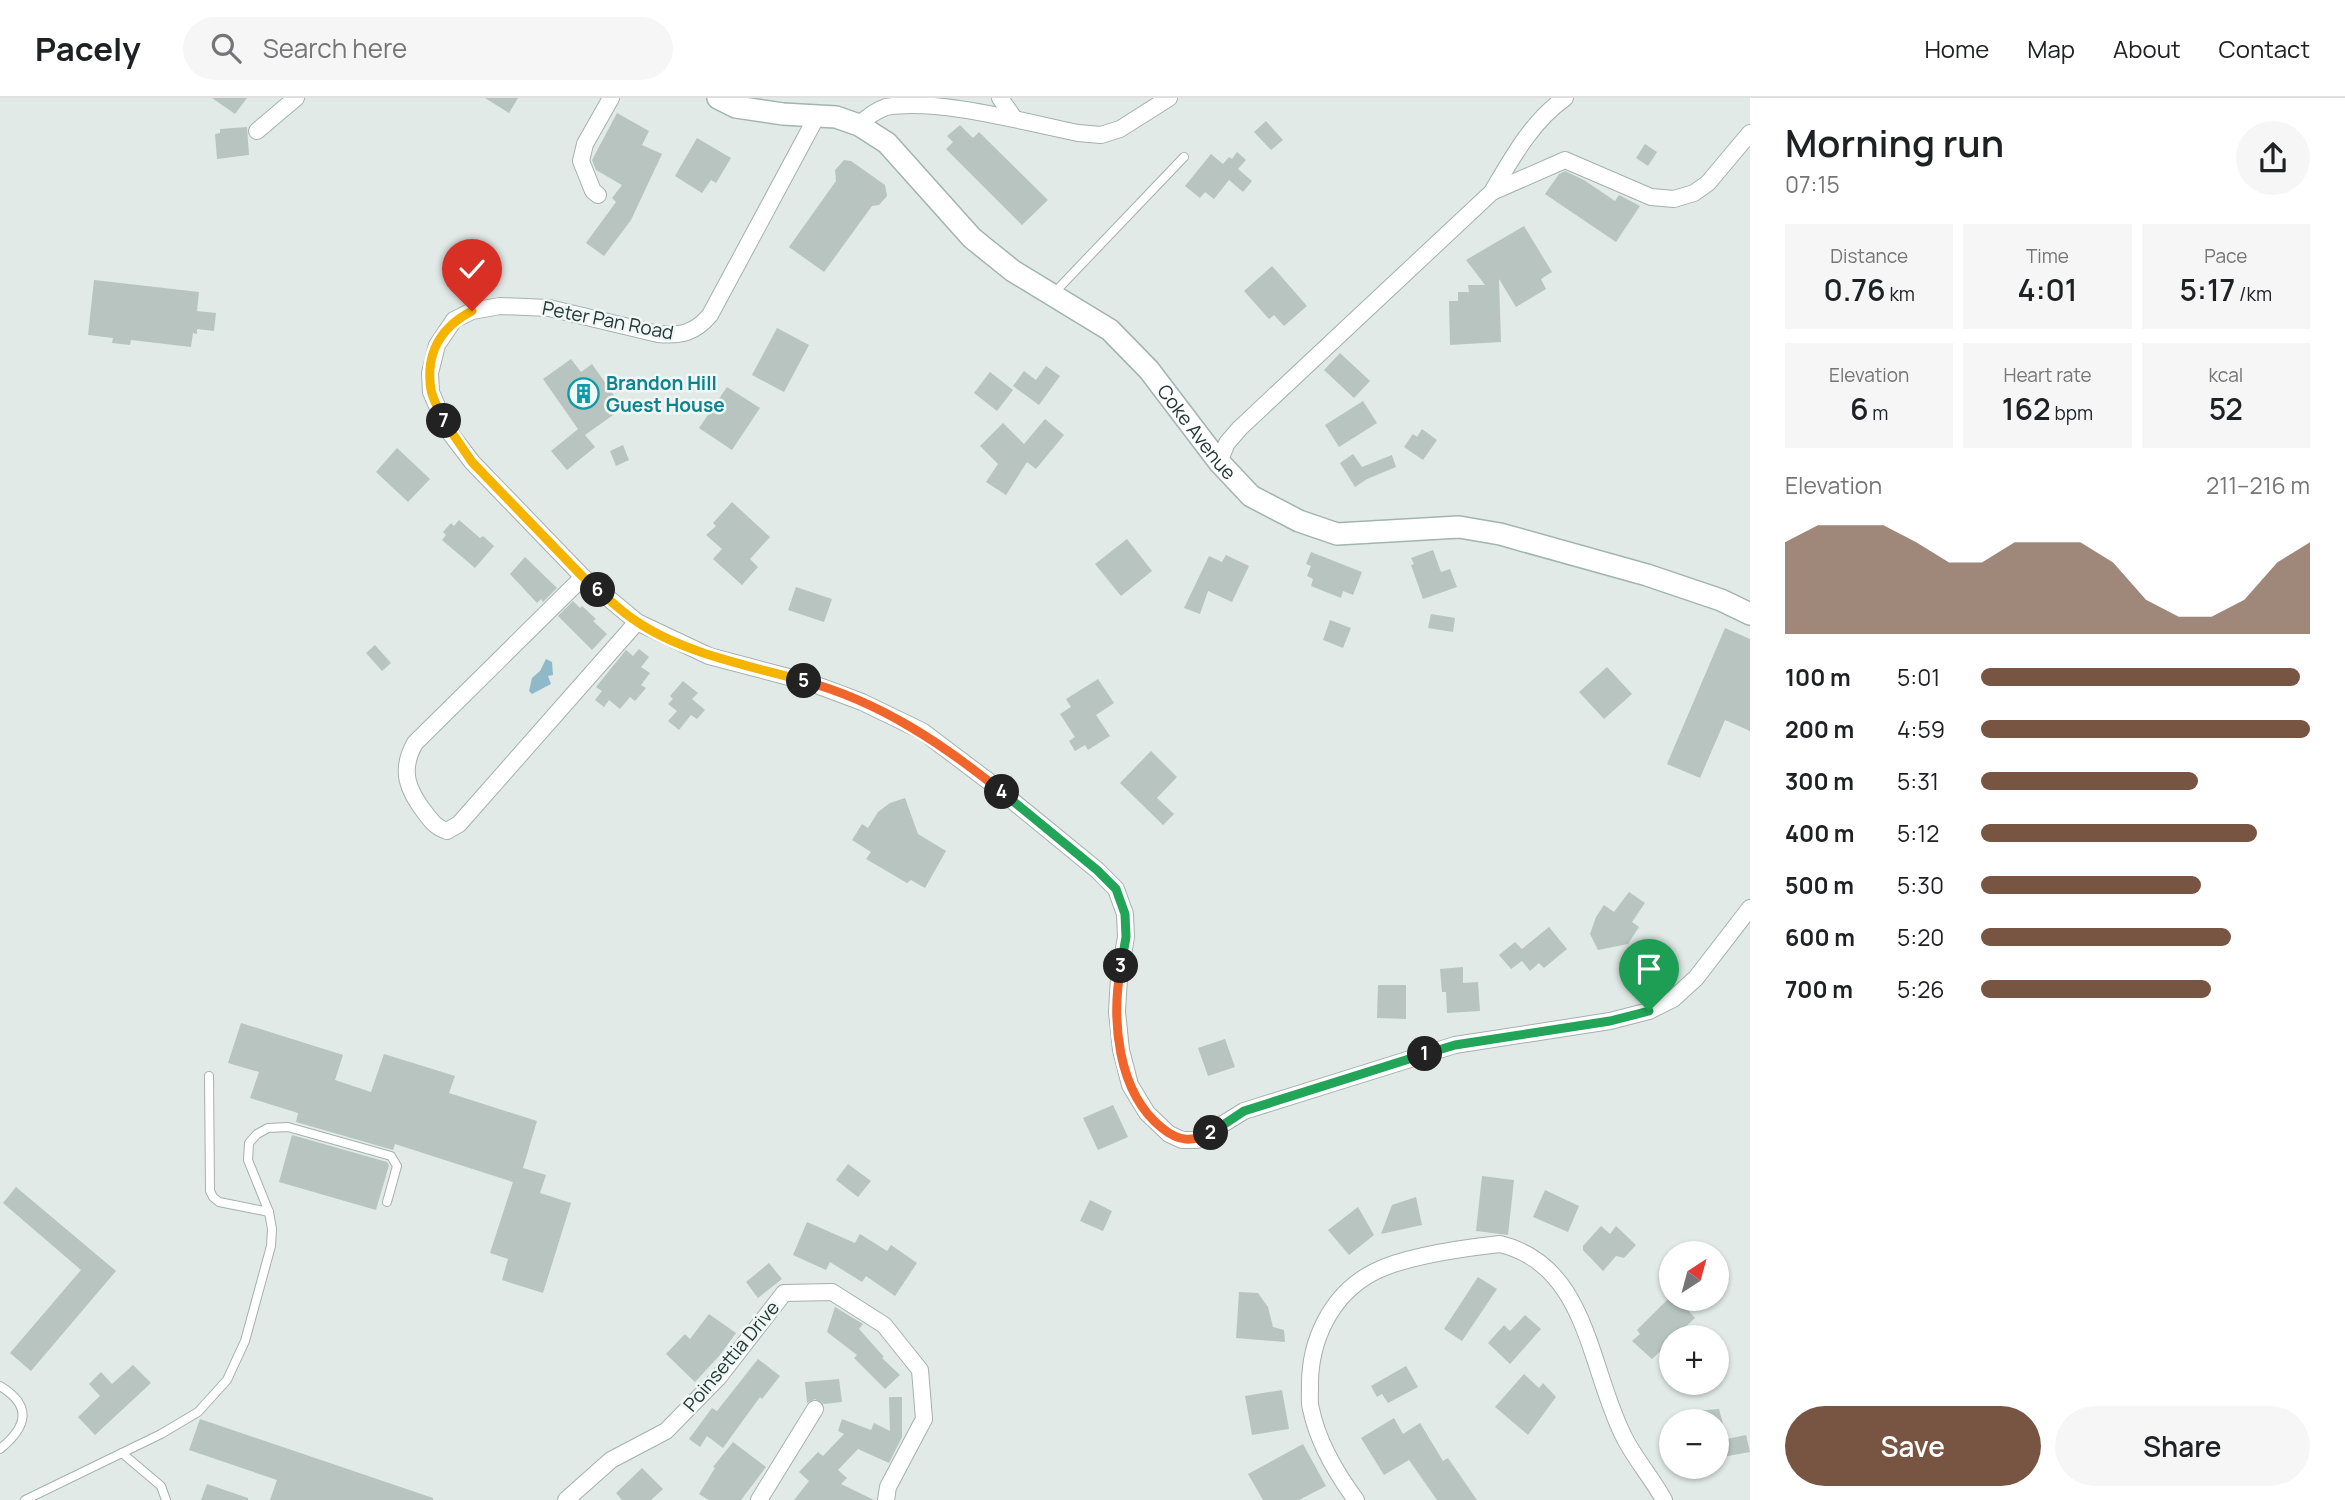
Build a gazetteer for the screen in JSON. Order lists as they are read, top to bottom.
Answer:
{
  "streets": {
    "street": ["Peter Pan Road", "Coke Avenue", "Poinsettia Drive"]
  },
  "crossings": [
    ["Peter Pan Road", "Coke Avenue"]
  ],
  "places": {
    "building": ["Brandon Hill Guest House"]
  },
  "north": "top right",
  "page": {
    "header": "Pacely",
    "search": "Search here",
    "nav": [
      "Home",
      "Map",
      "About",
      "Contact"
    ],
    "heading": ["Morning run", "07:15"],
    "stats": [
      ["Distance", "0.76 km"],
      ["Time", "4:01"],
      ["Pace", "5:17 /km"],
      ["Elevation", "6 m"],
      ["Heart rate", "162 bpm"],
      ["kcal", "52"]
    ],
    "pins": [
      "7",
      "6",
      "5",
      "4",
      "3",
      "1",
      "2"
    ],
    "chart": ["Elevation", "211–216 m"],
    "list": [
      {
        "name": "100 m",
        "note": "5:01"
      },
      {
        "name": "200 m",
        "note": "4:59"
      },
      {
        "name": "300 m",
        "note": "5:31"
      },
      {
        "name": "400 m",
        "note": "5:12"
      },
      {
        "name": "500 m",
        "note": "5:30"
      },
      {
        "name": "600 m",
        "note": "5:20"
      },
      {
        "name": "700 m",
        "note": "5:26"
      }
    ],
    "map_buttons": ["+", "−"],
    "buttons": ["Save", "Share"]
  }
}
